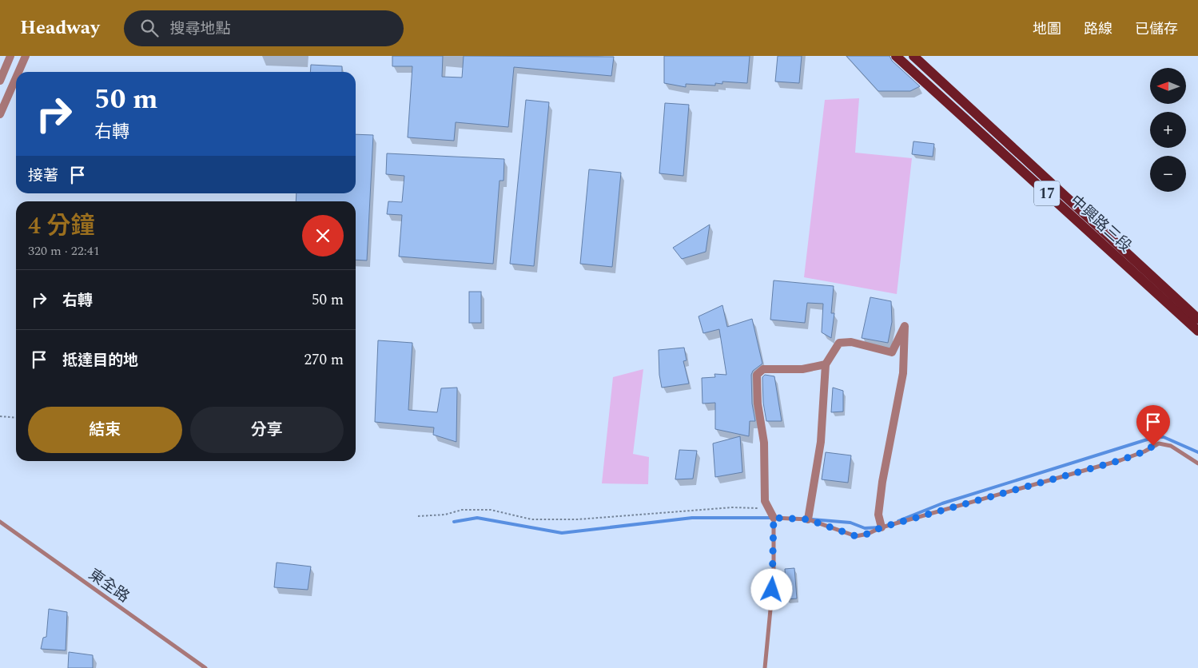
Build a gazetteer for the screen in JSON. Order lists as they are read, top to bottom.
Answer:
{
  "streets": {
    "main road": ["17", "中興路三段"],
    "lane": ["東全路"]
  },
  "north": "left",
  "page": {
    "header": "Headway",
    "search": "搜尋地點",
    "nav": ["地圖", "路線", "已儲存"],
    "map_buttons": ["+", "−"],
    "turn": ["50 m", "右轉"],
    "then": "接著",
    "heading": ["4 分鐘", "320 m · 22:41"],
    "list": [
      {
        "name": "右轉",
        "value": "50 m"
      },
      {
        "name": "抵達目的地",
        "value": "270 m"
      }
    ],
    "buttons": ["結束", "分享"]
  }
}
